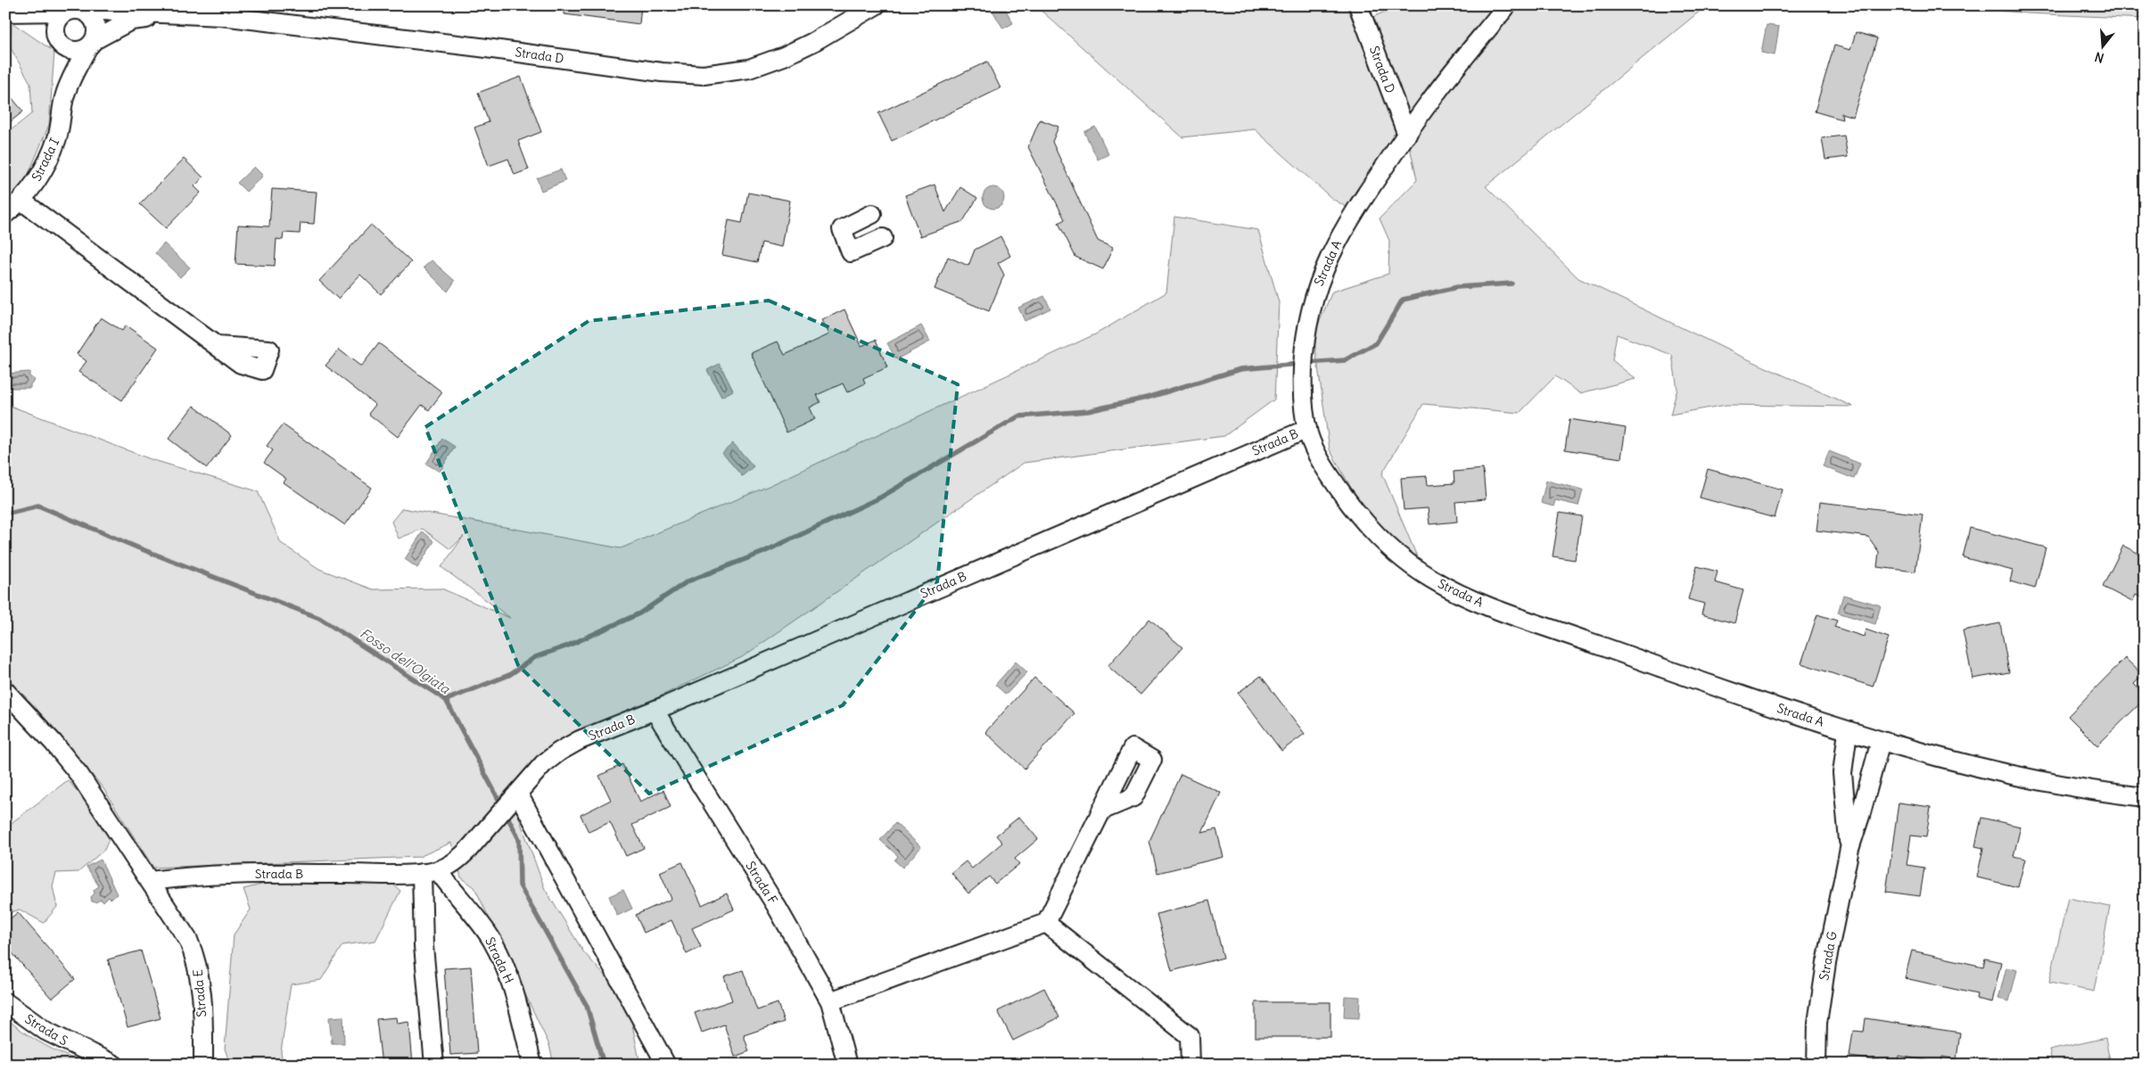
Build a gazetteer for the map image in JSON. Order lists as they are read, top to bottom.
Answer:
{
  "streets": {
    "street": [
      "Strada D",
      "Strada I",
      "Strada A",
      "Strada B",
      "Strada F",
      "Strada G",
      "Strada H",
      "Strada E",
      "Strada S"
    ]
  },
  "crossings": [
    ["Strada D", "Strada I"],
    ["Strada D", "Strada A"],
    ["Strada A", "Strada B"],
    ["Strada A", "Strada G"],
    ["Strada B", "Strada F"],
    ["Strada B", "Strada H"],
    ["Strada B", "Strada E"]
  ],
  "water": ["Fosso dell’Olgiata"],
  "north": "bottom"
}
